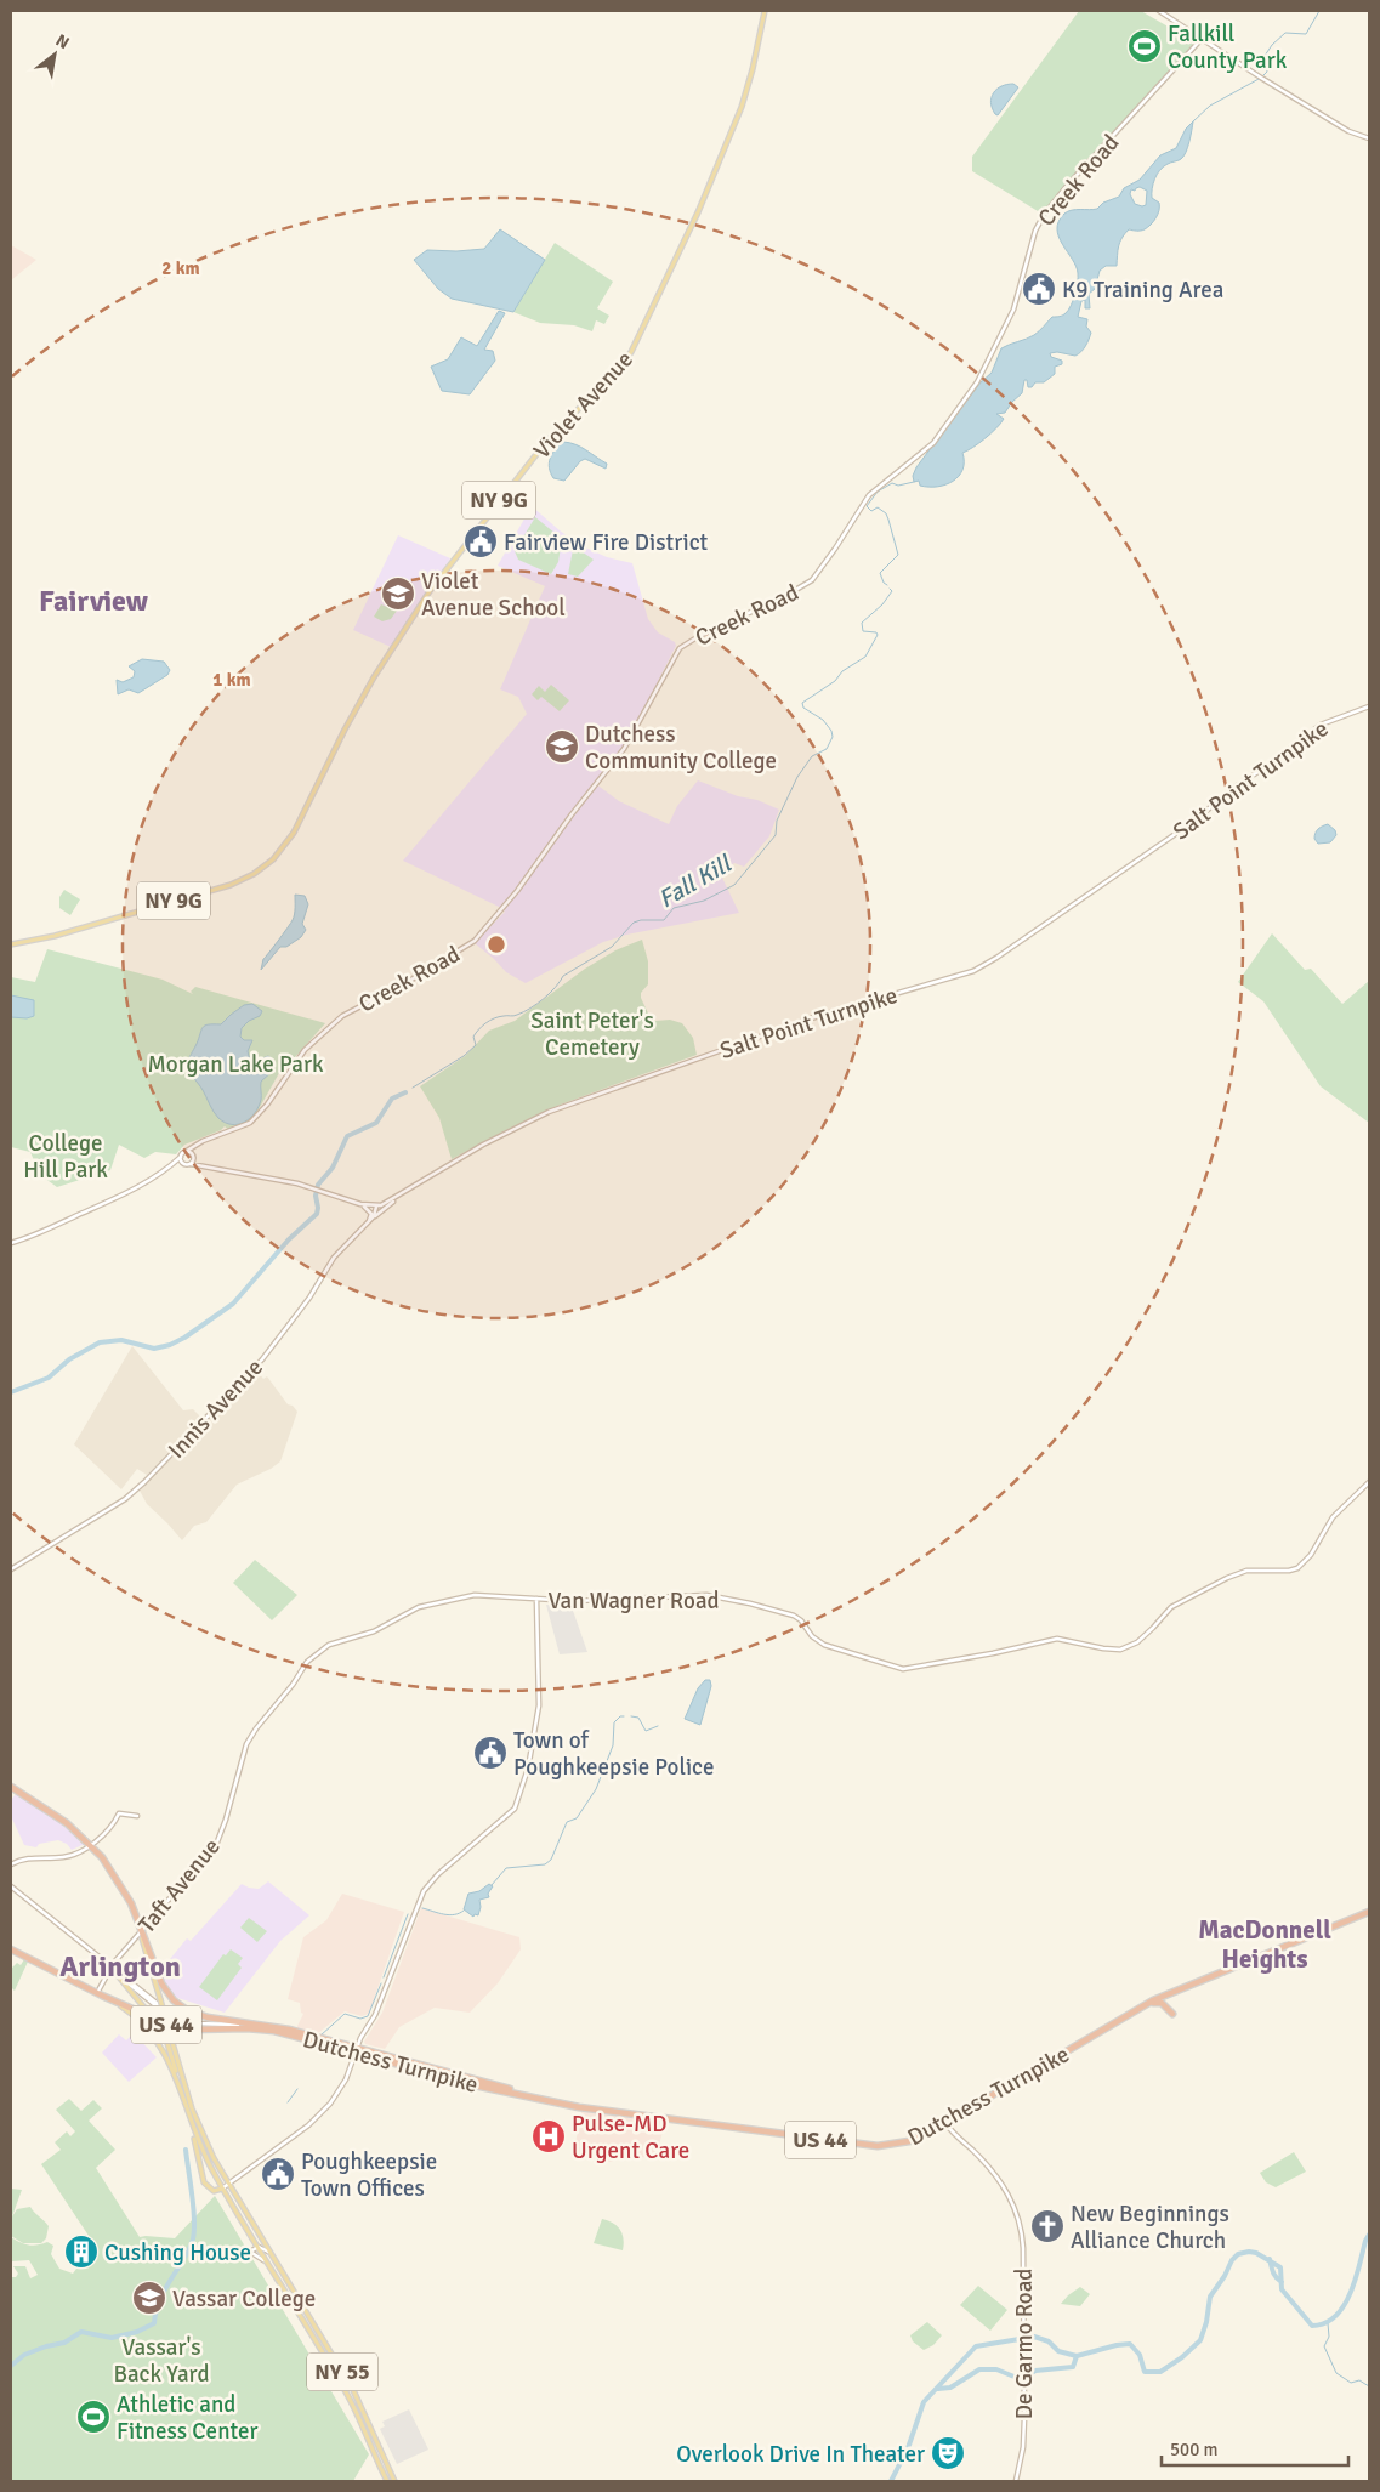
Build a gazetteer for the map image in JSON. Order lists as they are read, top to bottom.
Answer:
{
  "streets": {
    "highway": ["US 44", "Dutchess Turnpike"],
    "main road": ["Violet Avenue", "NY 9G", "NY 55"],
    "street": [
      "Creek Road",
      "Salt Point Turnpike",
      "Innis Avenue",
      "Van Wagner Road",
      "Taft Avenue",
      "De Garmo Road"
    ]
  },
  "crossings": [
    ["Salt Point Turnpike", "Innis Avenue"],
    ["Van Wagner Road", "Taft Avenue"],
    ["Taft Avenue", "US 44"],
    ["Taft Avenue", "NY 55"],
    ["US 44", "Dutchess Turnpike"],
    ["US 44", "NY 55"],
    ["Dutchess Turnpike", "De Garmo Road"]
  ],
  "districts": ["Fairview", "MacDonnell Heights", "Arlington"],
  "water": ["Fall Kill"],
  "parks": [
    "Saint Peter's Cemetery",
    "Morgan Lake Park",
    "College Hill Park",
    "Vassar's Back Yard"
  ],
  "places": {
    "sports": ["Fallkill County Park", "Athletic and Fitness Center"],
    "public building": [
      "K9 Training Area",
      "Fairview Fire District",
      "Town of Poughkeepsie Police",
      "Poughkeepsie Town Offices"
    ],
    "school or university": ["Violet Avenue School", "Dutchess Community College", "Vassar College"],
    "hospital": ["Pulse-MD Urgent Care"],
    "church": ["New Beginnings Alliance Church"],
    "building": ["Cushing House"],
    "theatre": ["Overlook Drive In Theater"]
  },
  "scale_bar": "500 m",
  "north": "top right",
  "rings": ["2 km", "1 km"]
}
